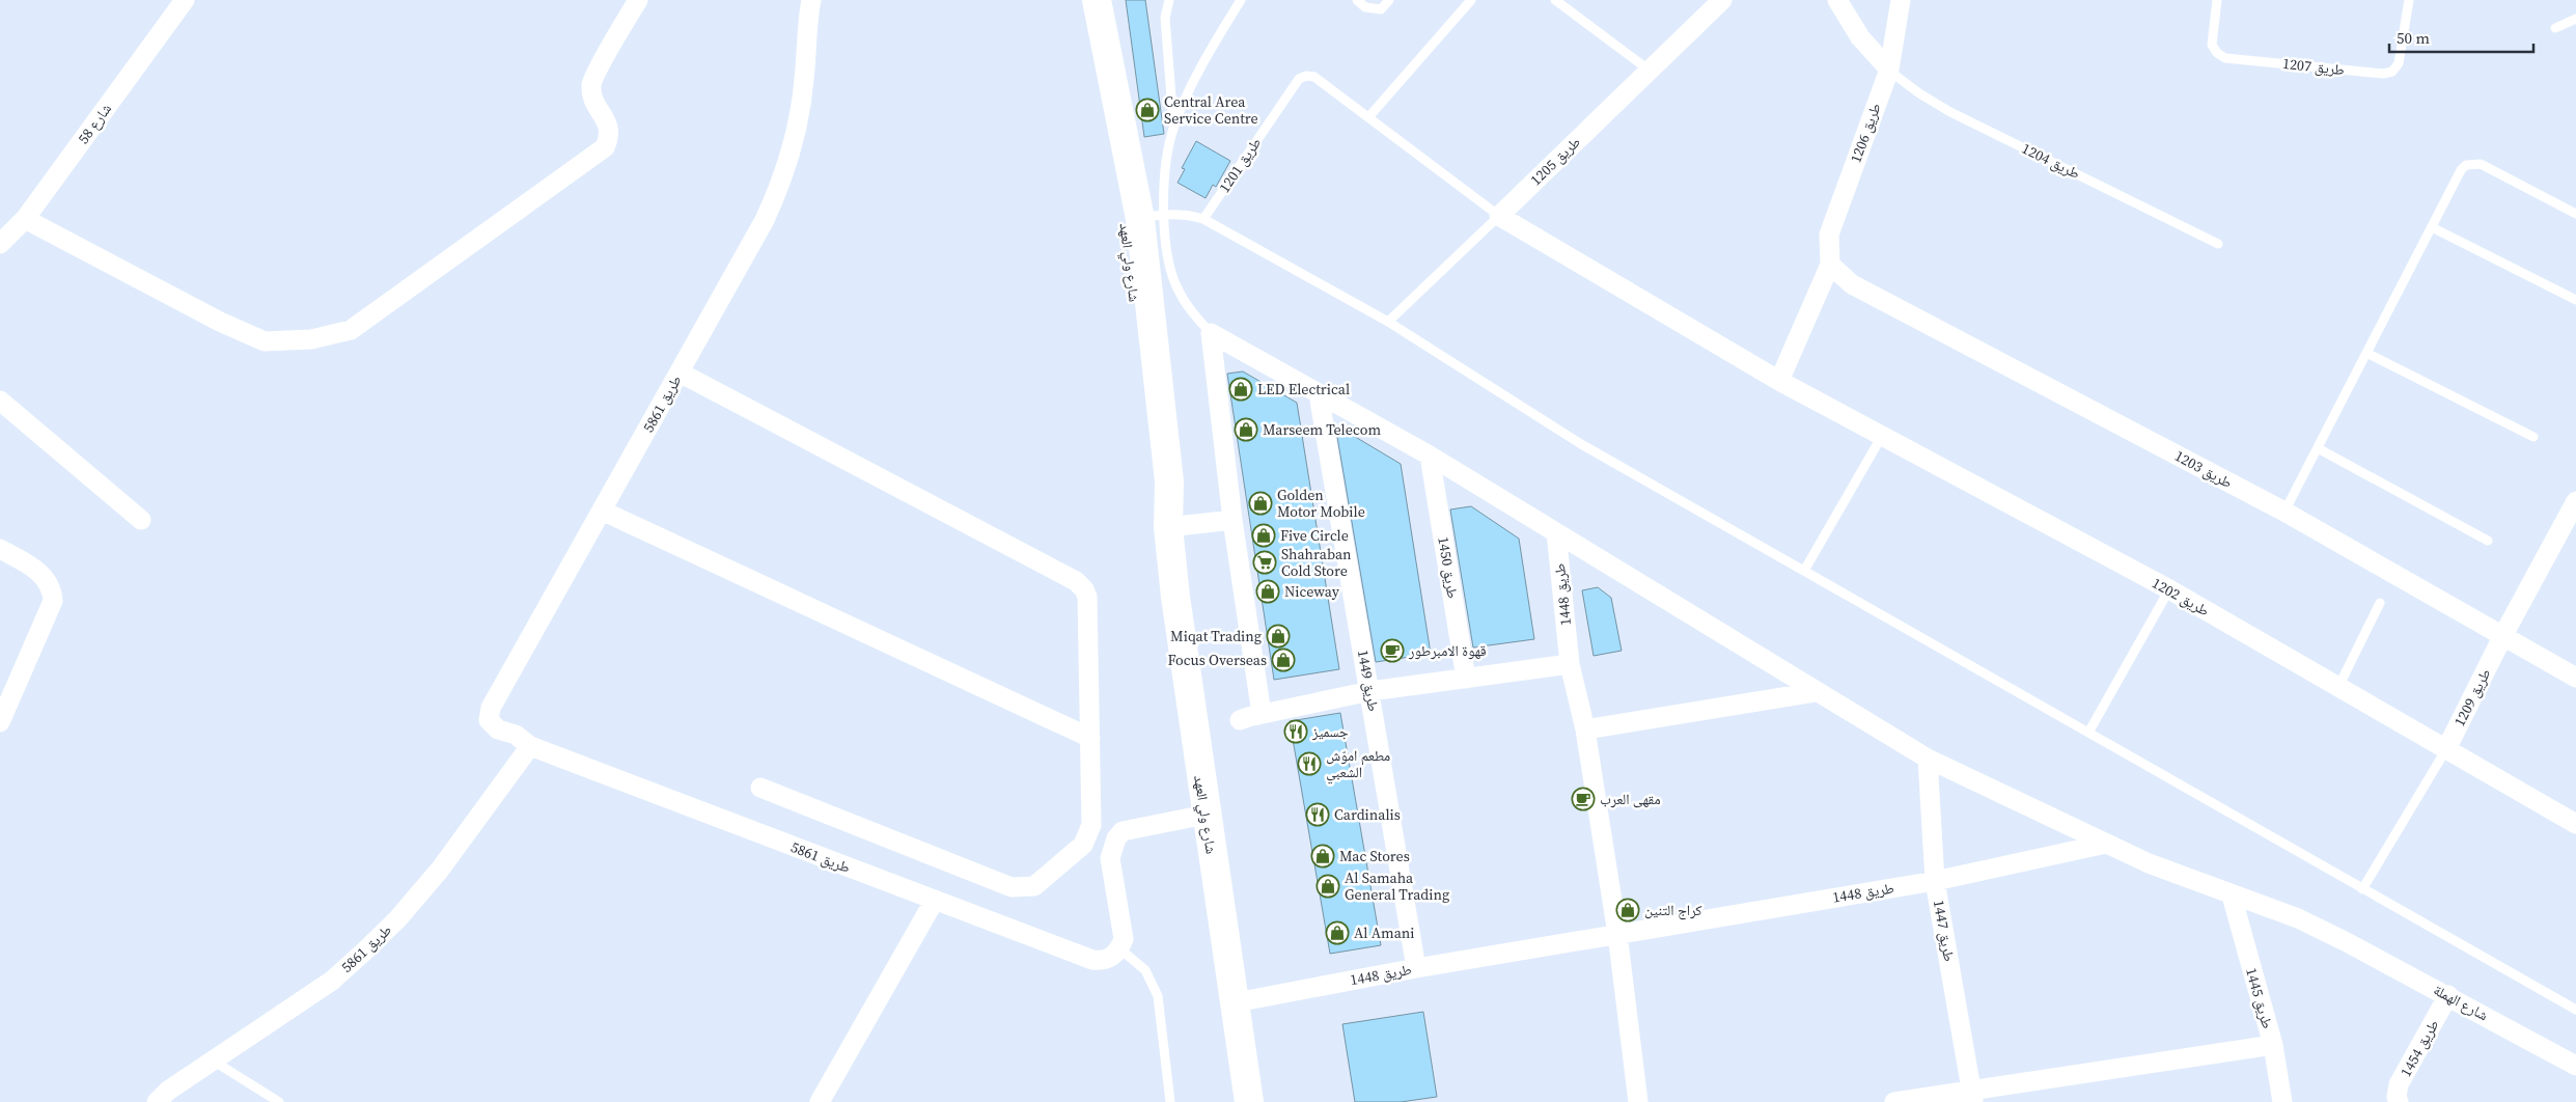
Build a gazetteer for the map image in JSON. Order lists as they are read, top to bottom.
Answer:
{
  "streets": {
    "main road": ["شارع ولي العهد"],
    "street": [
      "شارع 58",
      "طريق 1206",
      "طريق 1205",
      "طريق 5861",
      "طريق 1203",
      "طريق 1450",
      "طريق 1448",
      "طريق 1202",
      "طريق 1449",
      "طريق 1209",
      "طريق 1447",
      "طريق 1445",
      "شارع الهملة",
      "طريق 1454"
    ],
    "lane": ["طريق 1207", "طريق 1204", "طريق 1201"]
  },
  "crossings": [
    ["طريق 1206", "طريق 1204"],
    ["طريق 1206", "طريق 1203"],
    ["طريق 1205", "طريق 1201"],
    ["طريق 1205", "طريق 1202"],
    ["طريق 1201", "طريق 1202"],
    ["شارع ولي العهد", "طريق 1448"],
    ["طريق 1203", "طريق 1209"],
    ["طريق 1450", "شارع الهملة"],
    ["طريق 1448", "طريق 1449"],
    ["طريق 1448", "طريق 1447"],
    ["طريق 1448", "شارع الهملة"],
    ["طريق 1202", "طريق 1209"],
    ["طريق 1449", "شارع الهملة"],
    ["طريق 1447", "شارع الهملة"],
    ["طريق 1445", "شارع الهملة"],
    ["شارع الهملة", "طريق 1454"]
  ],
  "places": {
    "shop": [
      "Central Area Service Centre",
      "LED Electrical",
      "Marseem Telecom",
      "Golden Motor Mobile",
      "Five Circle",
      "Niceway",
      "Miqat Trading",
      "Focus Overseas",
      "Mac Stores",
      "Al Samaha General Trading",
      "كراج التنين",
      "Al Amani"
    ],
    "supermarket": ["Shahraban Cold Store"],
    "cafe": ["قهوة الامبرطور", "مقهى العرب"],
    "restaurant": ["جسميز", "مطعم اموّش الشعبي", "Cardinalis"]
  },
  "scale_bar": "50 m"
}
